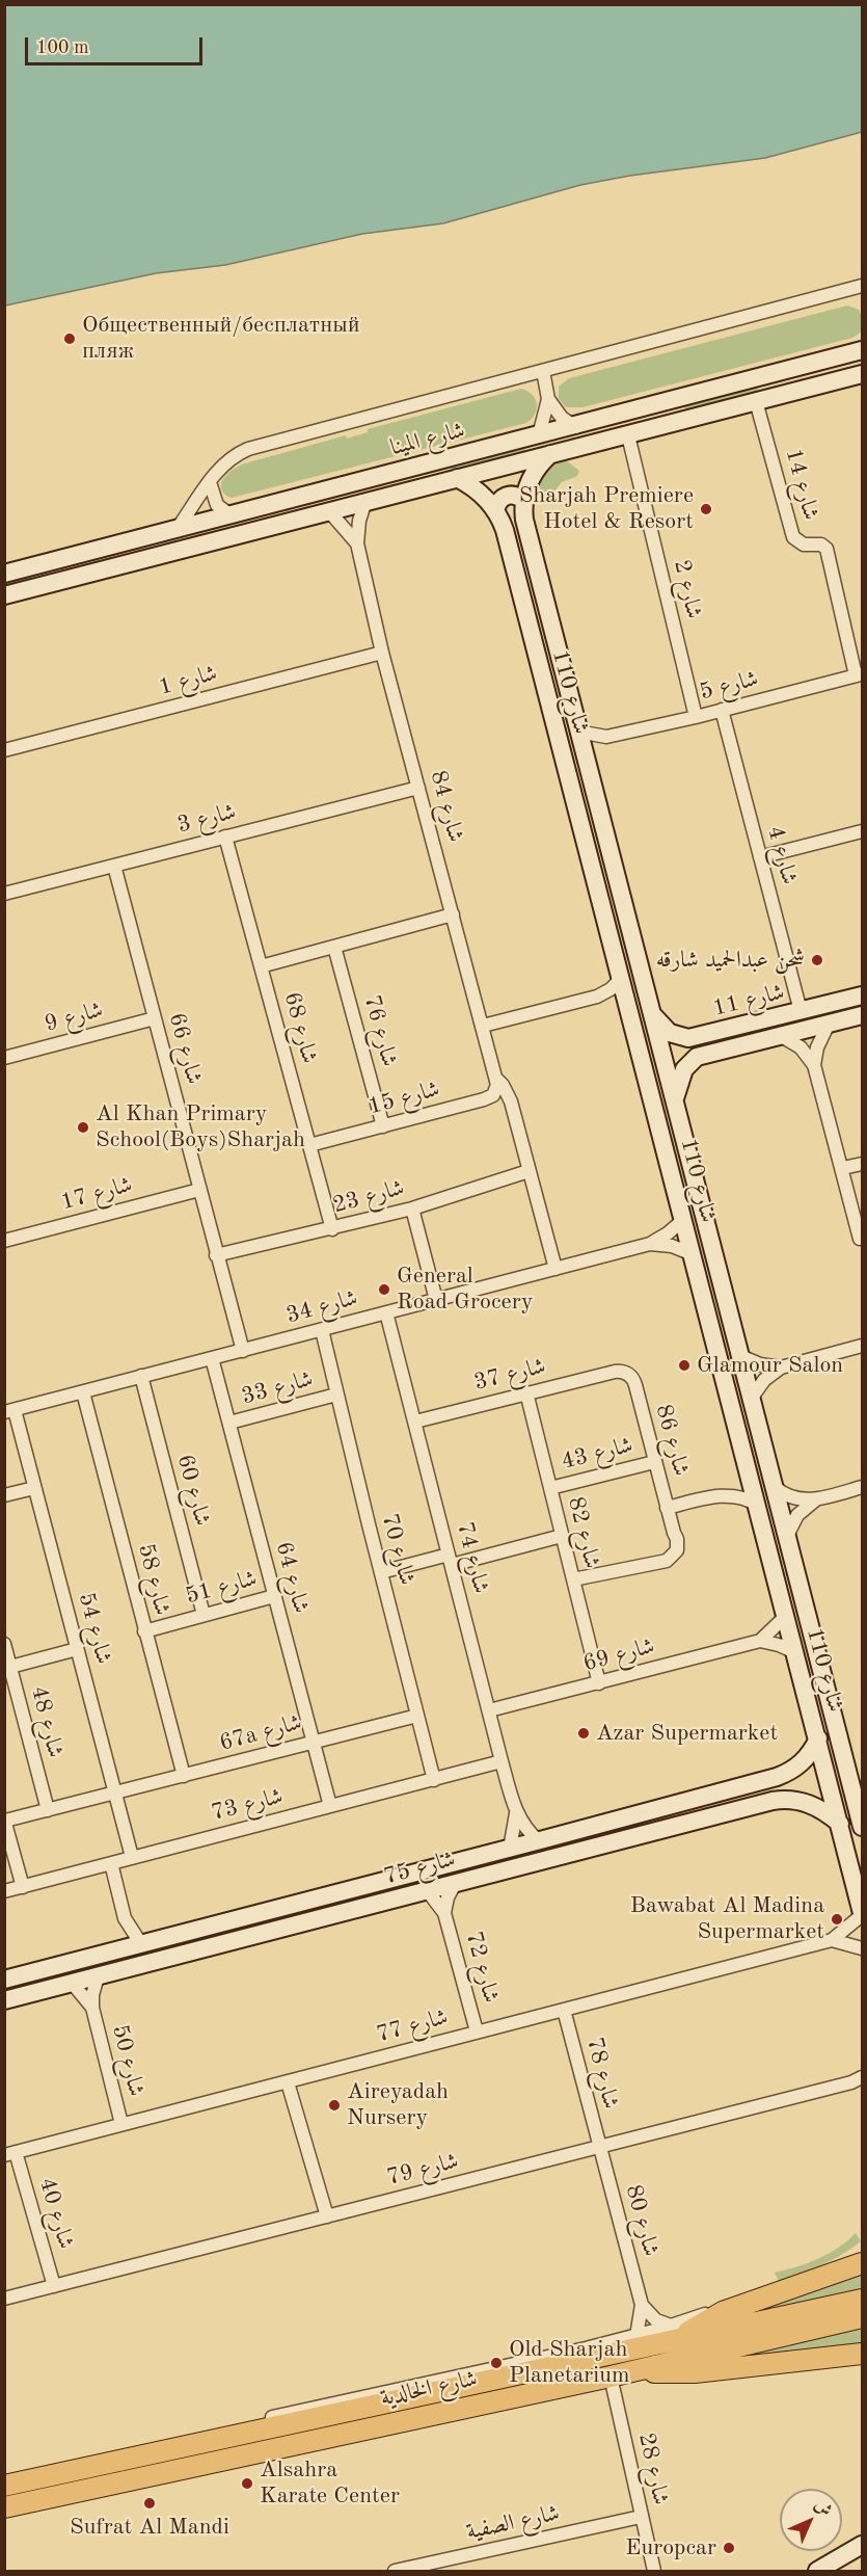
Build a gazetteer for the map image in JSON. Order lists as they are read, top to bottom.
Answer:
{
  "streets": {
    "main road": [
      "شارع المينا",
      "شارع 110",
      "شارع 11",
      "شارع 75",
      "شارع الخالدية"
    ],
    "street": [
      "شارع 14",
      "شارع 2",
      "شارع 1",
      "شارع 5",
      "شارع 84",
      "شارع 3",
      "شارع 4",
      "شارع 9",
      "شارع 68",
      "شارع 76",
      "شارع 66",
      "شارع 15",
      "شارع 17",
      "شارع 23",
      "شارع 34",
      "شارع 37",
      "شارع 33",
      "شارع 86",
      "شارع 43",
      "شارع 60",
      "شارع 82",
      "شارع 70",
      "شارع 74",
      "شارع 64",
      "شارع 58",
      "شارع 51",
      "شارع 54",
      "شارع 69",
      "شارع 48",
      "67a شارع",
      "شارع 73",
      "شارع 72",
      "شارع 77",
      "شارع 50",
      "شارع 78",
      "شارع 79",
      "شارع 40",
      "شارع 80",
      "شارع 28",
      "شارع الصفية"
    ]
  },
  "crossings": [
    ["شارع المينا", "شارع 14"],
    ["شارع المينا", "شارع 2"],
    ["شارع المينا", "شارع 110"],
    ["شارع المينا", "شارع 84"],
    ["شارع 14", "شارع 5"],
    ["شارع 2", "شارع 5"],
    ["شارع 1", "شارع 84"],
    ["شارع 5", "شارع 110"],
    ["شارع 5", "شارع 4"],
    ["شارع 110", "شارع 11"],
    ["شارع 110", "شارع 34"],
    ["شارع 110", "شارع 69"],
    ["شارع 110", "شارع 75"],
    ["شارع 110", "شارع 77"],
    ["شارع 84", "شارع 3"],
    ["شارع 84", "شارع 15"],
    ["شارع 84", "شارع 23"],
    ["شارع 84", "شارع 34"],
    ["شارع 3", "شارع 68"],
    ["شارع 3", "شارع 66"],
    ["شارع 4", "شارع 11"],
    ["شارع 9", "شارع 66"],
    ["شارع 68", "شارع 15"],
    ["شارع 68", "شارع 23"],
    ["شارع 76", "شارع 15"],
    ["شارع 66", "شارع 17"],
    ["شارع 66", "شارع 23"],
    ["شارع 66", "شارع 34"],
    ["شارع 34", "شارع 60"],
    ["شارع 34", "شارع 70"],
    ["شارع 34", "شارع 74"],
    ["شارع 34", "شارع 64"],
    ["شارع 34", "شارع 58"],
    ["شارع 34", "شارع 54"],
    ["شارع 37", "شارع 86"],
    ["شارع 37", "شارع 82"],
    ["شارع 37", "شارع 74"],
    ["شارع 33", "شارع 70"],
    ["شارع 33", "شارع 64"],
    ["شارع 86", "شارع 43"],
    ["شارع 86", "شارع 82"],
    ["شارع 43", "شارع 82"],
    ["شارع 60", "شارع 51"],
    ["شارع 82", "شارع 69"],
    ["شارع 70", "67a شارع"],
    ["شارع 70", "شارع 73"],
    ["شارع 74", "شارع 69"],
    ["شارع 74", "شارع 73"],
    ["شارع 74", "شارع 75"],
    ["شارع 64", "شارع 51"],
    ["شارع 64", "67a شارع"],
    ["شارع 64", "شارع 73"],
    ["شارع 58", "شارع 51"],
    ["شارع 58", "67a شارع"],
    ["شارع 54", "67a شارع"],
    ["شارع 54", "شارع 73"],
    ["شارع 75", "شارع 72"],
    ["شارع 75", "شارع 50"],
    ["شارع 72", "شارع 77"],
    ["شارع 77", "شارع 50"],
    ["شارع 77", "شارع 78"],
    ["شارع 77", "شارع 40"],
    ["شارع 78", "شارع 79"],
    ["شارع 78", "شارع 80"],
    ["شارع 79", "شارع 40"],
    ["شارع 79", "شارع 80"],
    ["شارع الخالدية", "شارع 28"],
    ["شارع 28", "شارع الصفية"]
  ],
  "places": [
    "Общественный/бесплатный пляж",
    "Sharjah Premiere Hotel & Resort",
    "شحن عبدالحميد شارقه",
    "Al Khan Primary School(Boys)Sharjah",
    "General Road Grocery",
    "Glamour Salon",
    "Azar Supermarket",
    "Bawabat Al Madina Supermarket",
    "Aireyadah Nursery",
    "Old Sharjah Planetarium",
    "Alsahra Karate Center",
    "Sufrat Al Mandi",
    "Europcar"
  ],
  "scale_bar": "100 m",
  "north": "top right"
}
